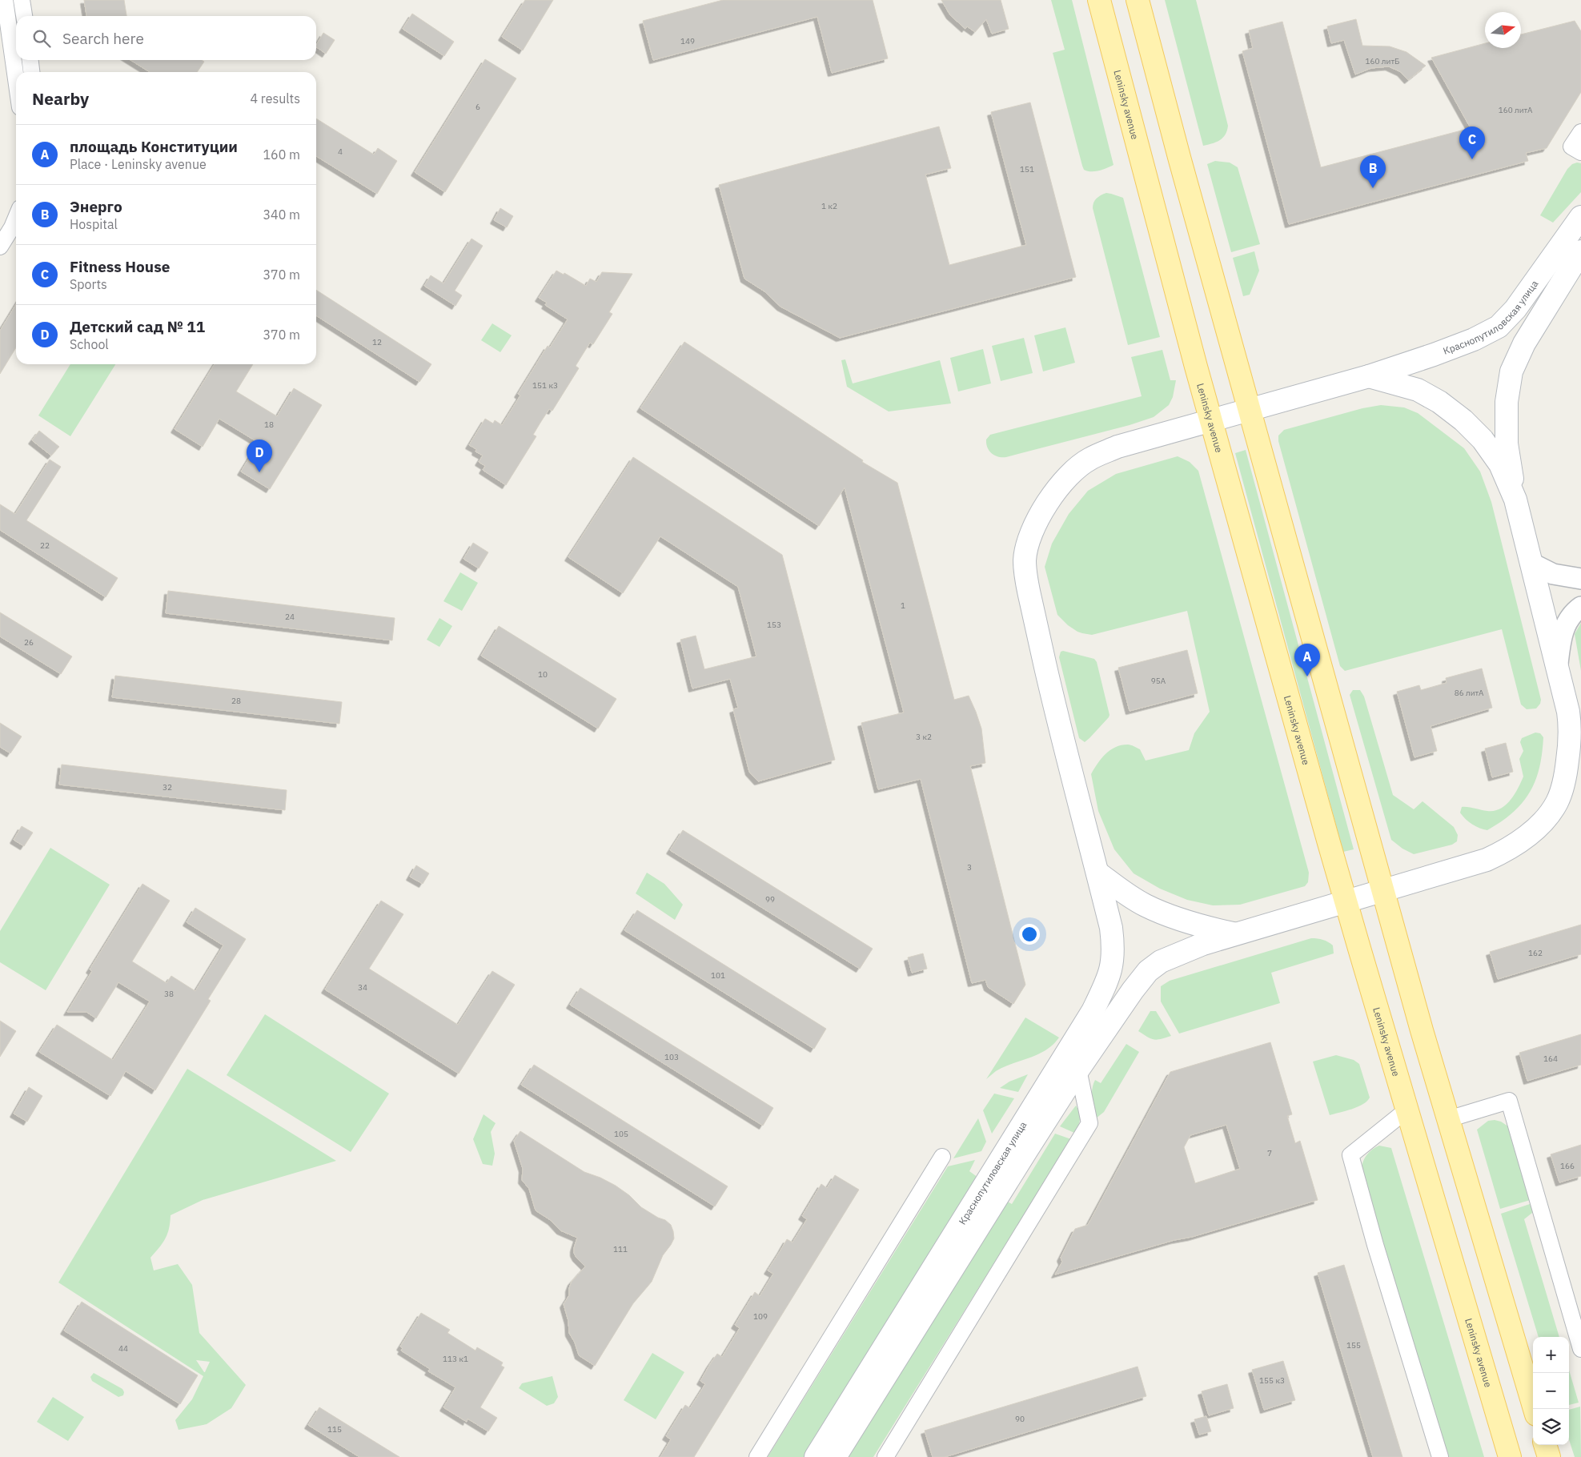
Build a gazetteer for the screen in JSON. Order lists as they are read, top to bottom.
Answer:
{
  "streets": {
    "main road": ["Leninsky avenue", "Краснопутиловская улица"]
  },
  "crossings": [
    ["Leninsky avenue", "Краснопутиловская улица"]
  ],
  "house_numbers": [
    "149",
    "160 литБ",
    "6",
    "160 литА",
    "4",
    "151",
    "1 к2",
    "12",
    "151 к3",
    "18",
    "22",
    "1",
    "24",
    "153",
    "26",
    "10",
    "95А",
    "86 литА",
    "28",
    "3 к2",
    "32",
    "3",
    "99",
    "162",
    "101",
    "34",
    "38",
    "103",
    "164",
    "105",
    "7",
    "166",
    "111",
    "109",
    "155",
    "44",
    "113 к1",
    "155 к3",
    "90",
    "115"
  ],
  "north": "right",
  "page": {
    "search": "Search here",
    "heading": ["Nearby", "4 results"],
    "list": [
      {
        "mark": "A",
        "name": "площадь Конституции",
        "note": "Place · Leninsky avenue",
        "value": "160 m"
      },
      {
        "mark": "B",
        "name": "Энерго",
        "note": "Hospital",
        "value": "340 m"
      },
      {
        "mark": "C",
        "name": "Fitness House",
        "note": "Sports",
        "value": "370 m"
      },
      {
        "mark": "D",
        "name": "Детский сад № 11",
        "note": "School",
        "value": "370 m"
      }
    ],
    "pins": [
      "C",
      "B",
      "D",
      "A"
    ],
    "map_buttons": ["+", "−"]
  }
}
